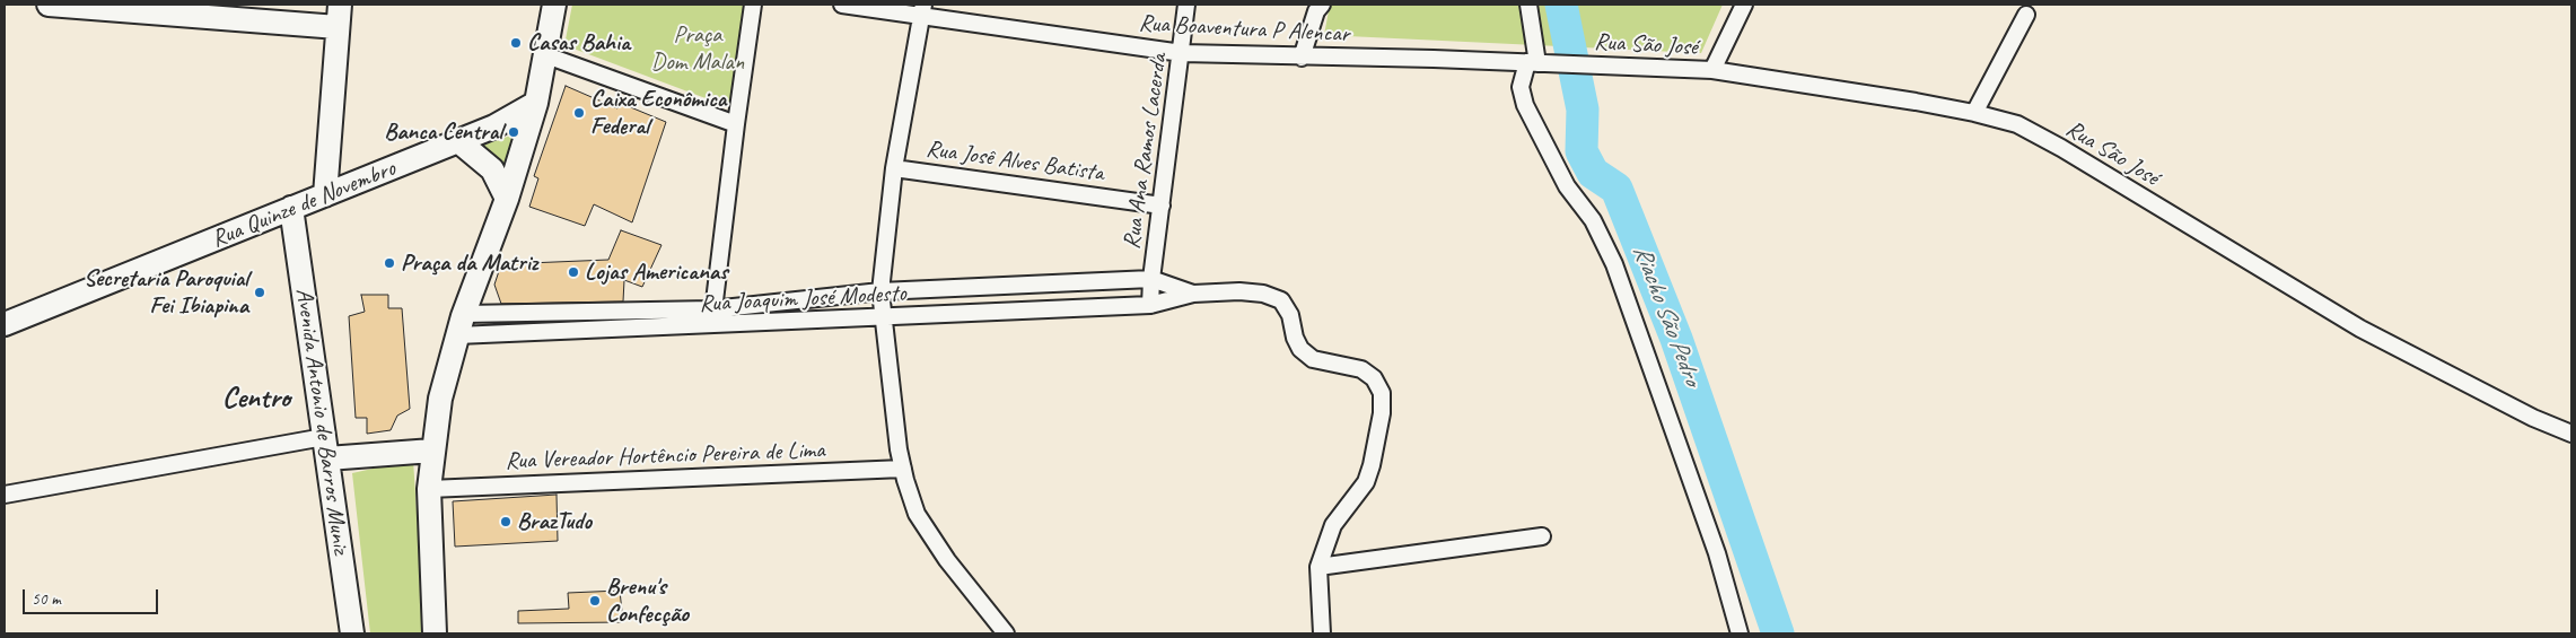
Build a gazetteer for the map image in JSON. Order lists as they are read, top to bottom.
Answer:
{
  "streets": {
    "main road": ["Rua Quinze de Novembro", "Avenida Antonio de Barros Muniz"],
    "street": [
      "Rua Boaventura P Alencar",
      "Rua São José",
      "Rua Ana Ramos Lacerda",
      "Rua Josê Alves Batista",
      "Rua Joaquim José Modesto",
      "Rua Vereador Hortêncio Pereira de Lima"
    ]
  },
  "crossings": [
    ["Rua Boaventura P Alencar", "Rua São José"],
    ["Rua Boaventura P Alencar", "Rua Ana Ramos Lacerda"],
    ["Rua Ana Ramos Lacerda", "Rua Josê Alves Batista"],
    ["Rua Ana Ramos Lacerda", "Rua Joaquim José Modesto"],
    ["Rua Quinze de Novembro", "Avenida Antonio de Barros Muniz"]
  ],
  "districts": ["Centro"],
  "water": ["Riacho São Pedro"],
  "parks": ["Praça Dom Malan"],
  "places": [
    "Casas Bahia",
    "Caixa Econômica Federal",
    "Banca Central",
    "Praça da Matriz",
    "Lojas Americanas",
    "Secretaria Paroquial Fei Ibiapina",
    "BrazTudo",
    "Brenu's Confecção"
  ],
  "scale_bar": "50 m"
}
